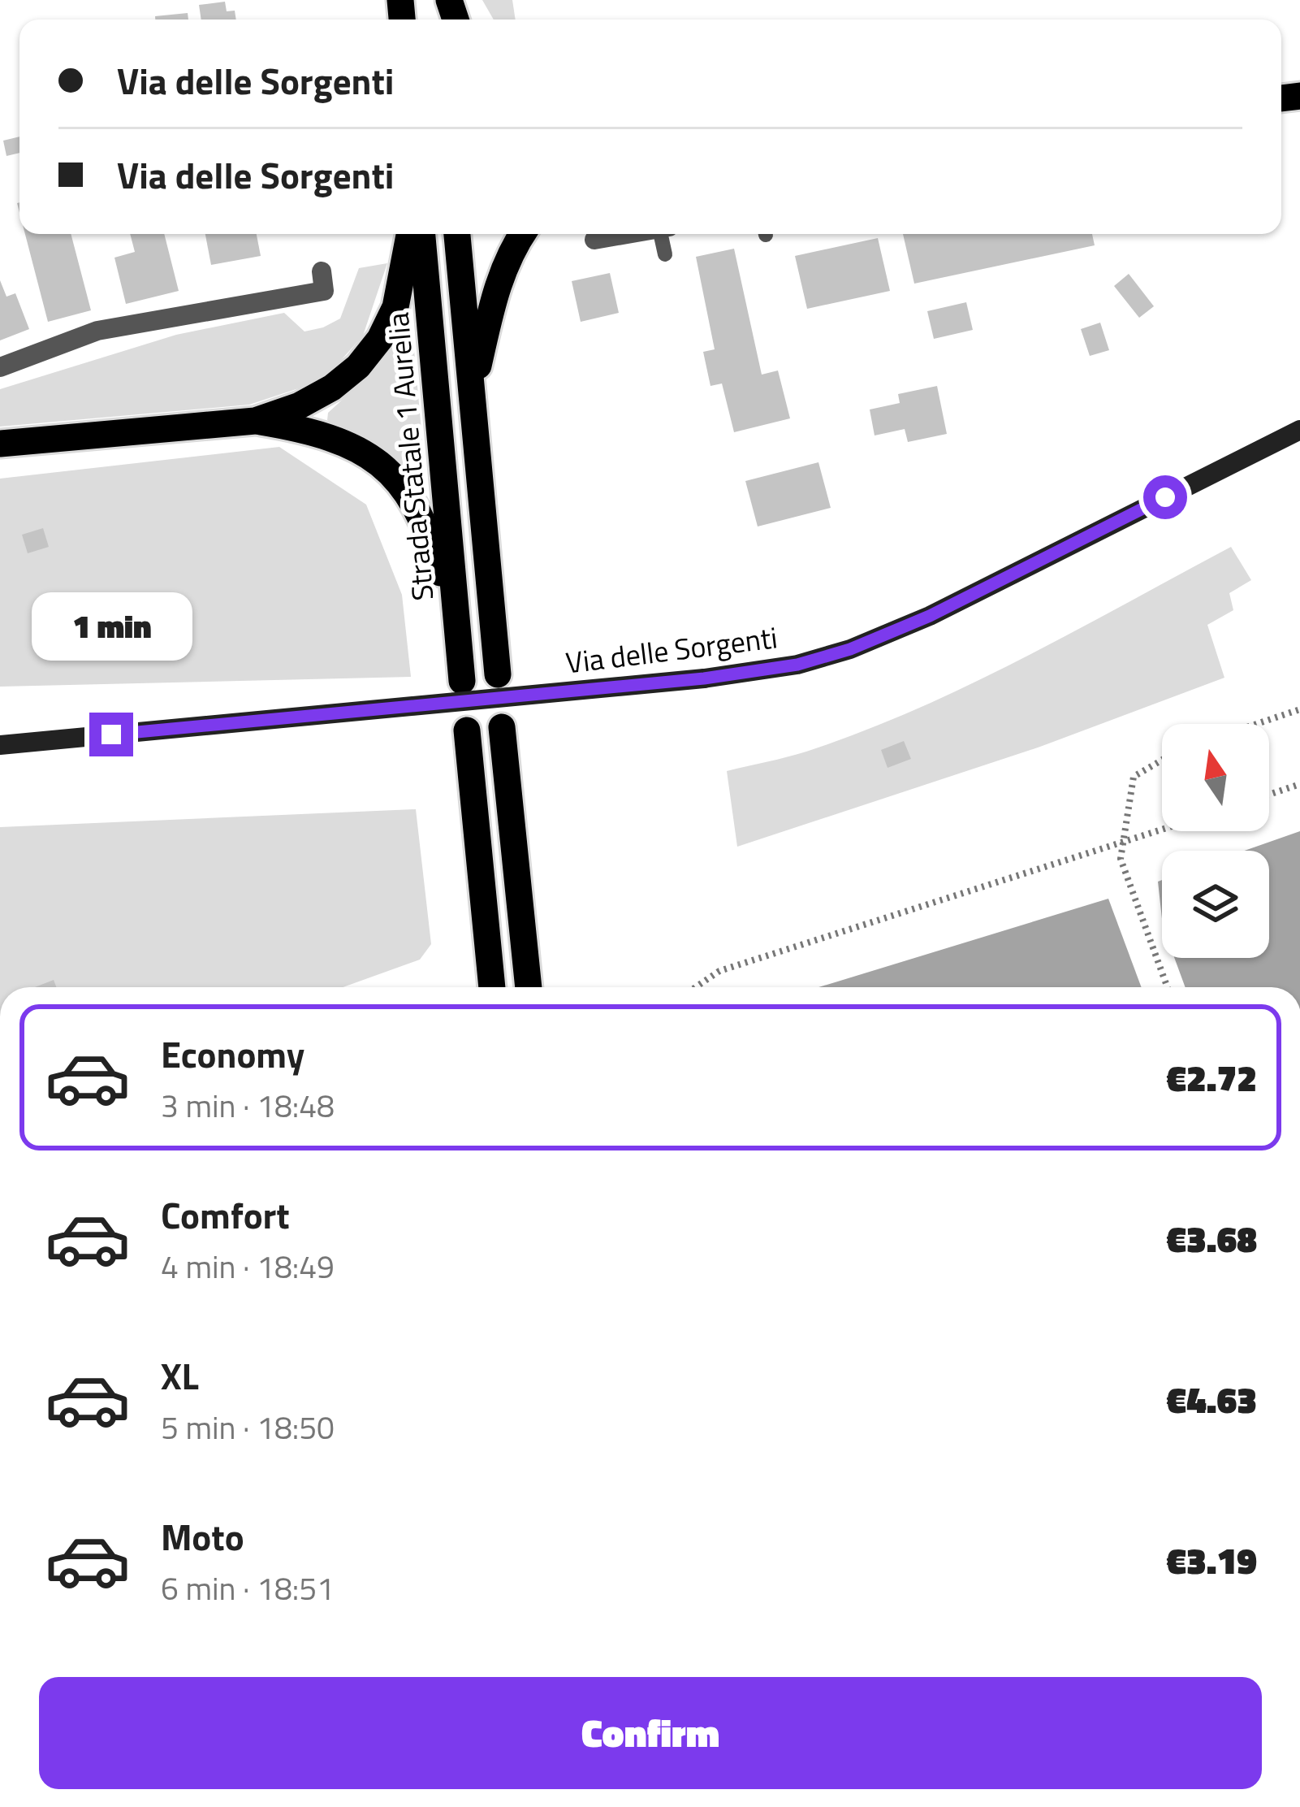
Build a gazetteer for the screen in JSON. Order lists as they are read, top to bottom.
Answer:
{
  "streets": {
    "highway": ["Strada Statale 1 Aurelia"],
    "main road": ["Via delle Sorgenti"]
  },
  "north": "top",
  "page": {
    "banner": ["Via delle Sorgenti", "Via delle Sorgenti"],
    "bubble": "1 min",
    "list": [
      {
        "name": "Economy",
        "note": "3 min · 18:48",
        "value": "€2.72"
      },
      {
        "name": "Comfort",
        "note": "4 min · 18:49",
        "value": "€3.68"
      },
      {
        "name": "XL",
        "note": "5 min · 18:50",
        "value": "€4.63"
      },
      {
        "name": "Moto",
        "note": "6 min · 18:51",
        "value": "€3.19"
      }
    ],
    "buttons": "Confirm"
  }
}
